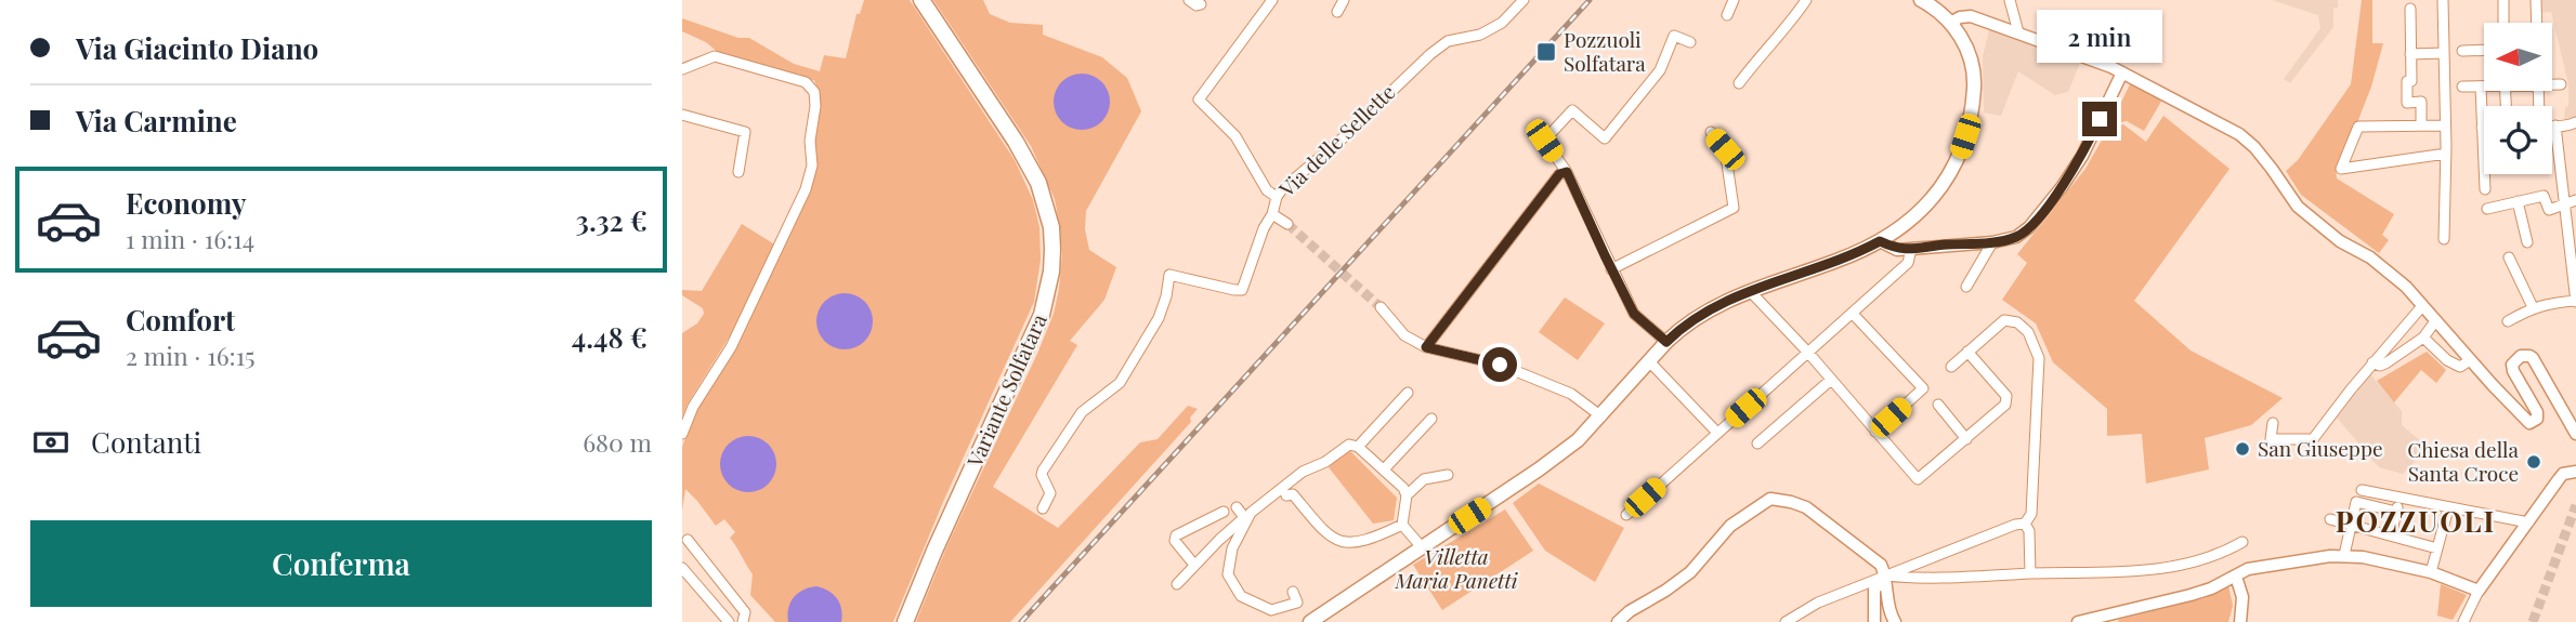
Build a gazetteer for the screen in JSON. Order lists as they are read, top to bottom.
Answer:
{
  "streets": {
    "main road": ["Variante Solfatara"],
    "street": ["Via delle Sellette"]
  },
  "districts": ["POZZUOLI"],
  "parks": ["Villetta Maria Panetti"],
  "places": {
    "transit": ["Pozzuoli Solfatara"],
    "other": ["San Giuseppe", "Chiesa della Santa Croce"]
  },
  "north": "left",
  "page": {
    "banner": ["Via Giacinto Diano", "Via Carmine"],
    "bubble": "2 min",
    "list": [
      {
        "name": "Economy",
        "note": "1 min · 16:14",
        "value": "3.32 €"
      },
      {
        "name": "Comfort",
        "note": "2 min · 16:15",
        "value": "4.48 €"
      }
    ],
    "pay": ["Contanti", "680 m"],
    "buttons": "Conferma"
  }
}
